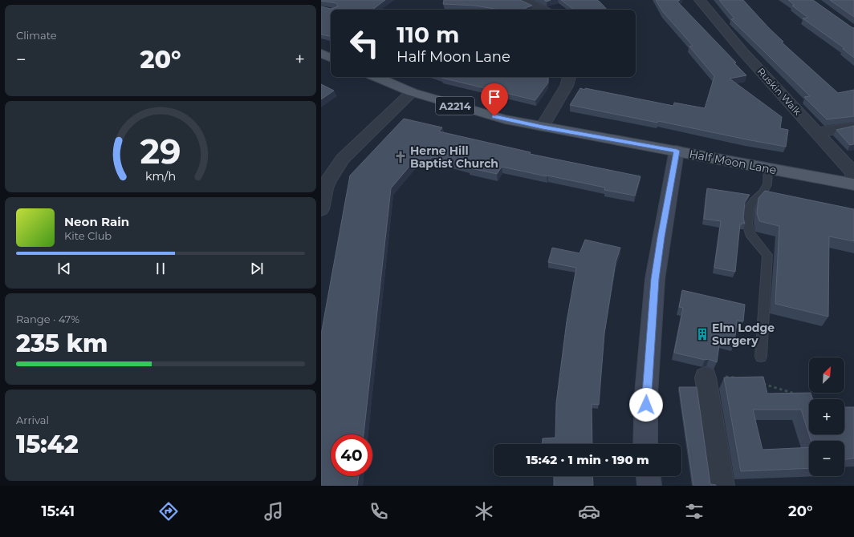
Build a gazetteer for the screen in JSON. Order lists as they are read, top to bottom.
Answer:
{
  "streets": {
    "main road": ["A2214", "Half Moon Lane"],
    "street": ["Ruskin Walk"]
  },
  "crossings": [
    ["Ruskin Walk", "Half Moon Lane"]
  ],
  "places": {
    "church": ["Herne Hill Baptist Church"],
    "building": ["Elm Lodge Surgery"]
  },
  "north": "top right",
  "page": {
    "tile": [
      "Climate",
      ["Range · 47%", "235 km"],
      ["Arrival", "15:42"]
    ],
    "turn": ["110 m", "Half Moon Lane"],
    "heat": ["−", "20°", "+"],
    "song": ["Neon Rain", "Kite Club"],
    "map_buttons": ["+", "−"],
    "limit": "40",
    "trip": "15:42 · 1 min · 190 m",
    "tabs": ["15:41", "20°"],
    "gauge": ["29", "km/h"]
  }
}
